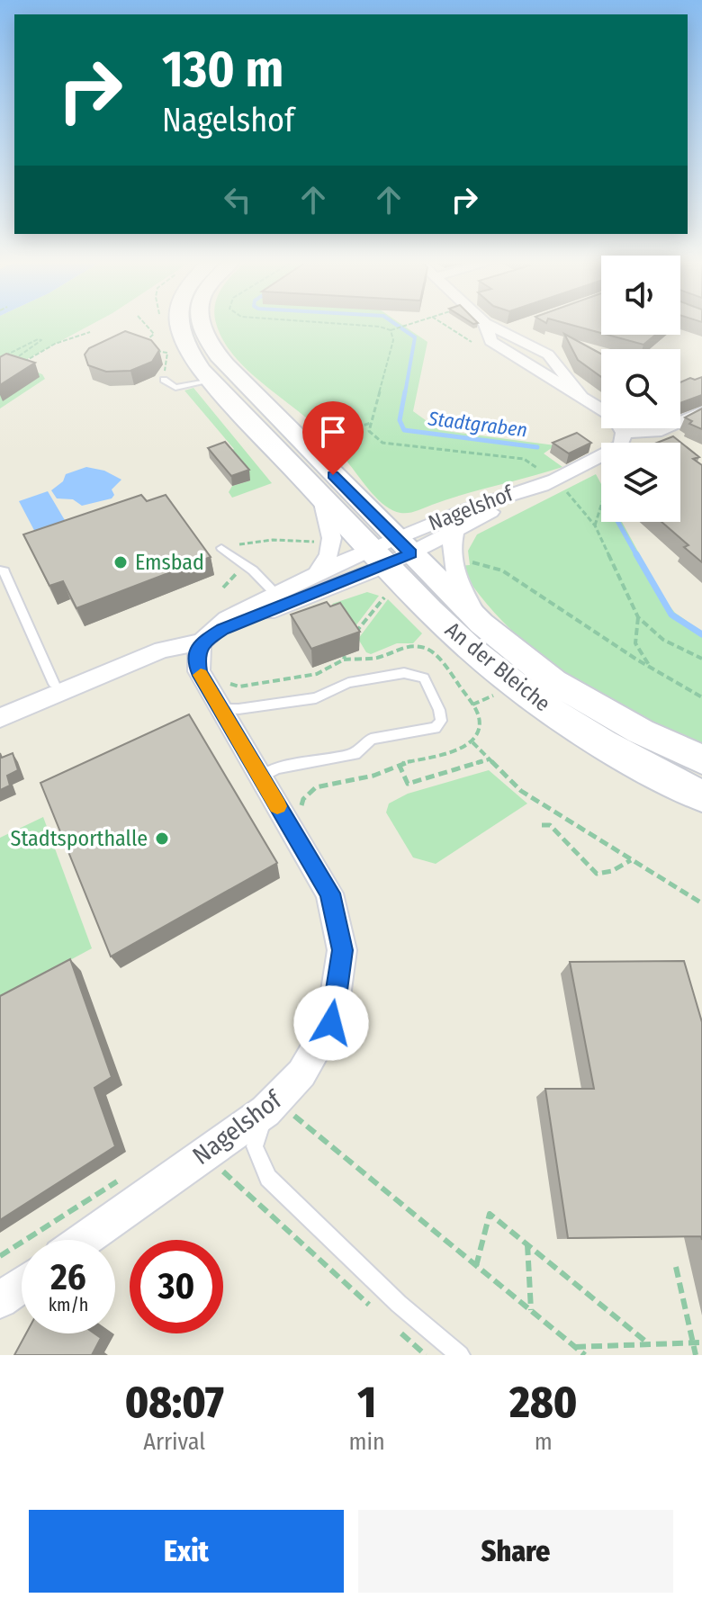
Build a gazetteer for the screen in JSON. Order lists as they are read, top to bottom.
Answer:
{
  "streets": {
    "street": ["Nagelshof", "An der Bleiche"]
  },
  "crossings": [
    ["Nagelshof", "An der Bleiche"]
  ],
  "water": ["Stadtgraben"],
  "places": ["Emsbad", "Stadtsporthalle"],
  "page": {
    "turn": ["130 m", "Nagelshof"],
    "speed": "26 km/h",
    "limit": "30",
    "eta": [
      "08:07",
      "Arrival",
      "1",
      "min",
      "280",
      "m"
    ],
    "buttons": ["Exit", "Share"]
  }
}
